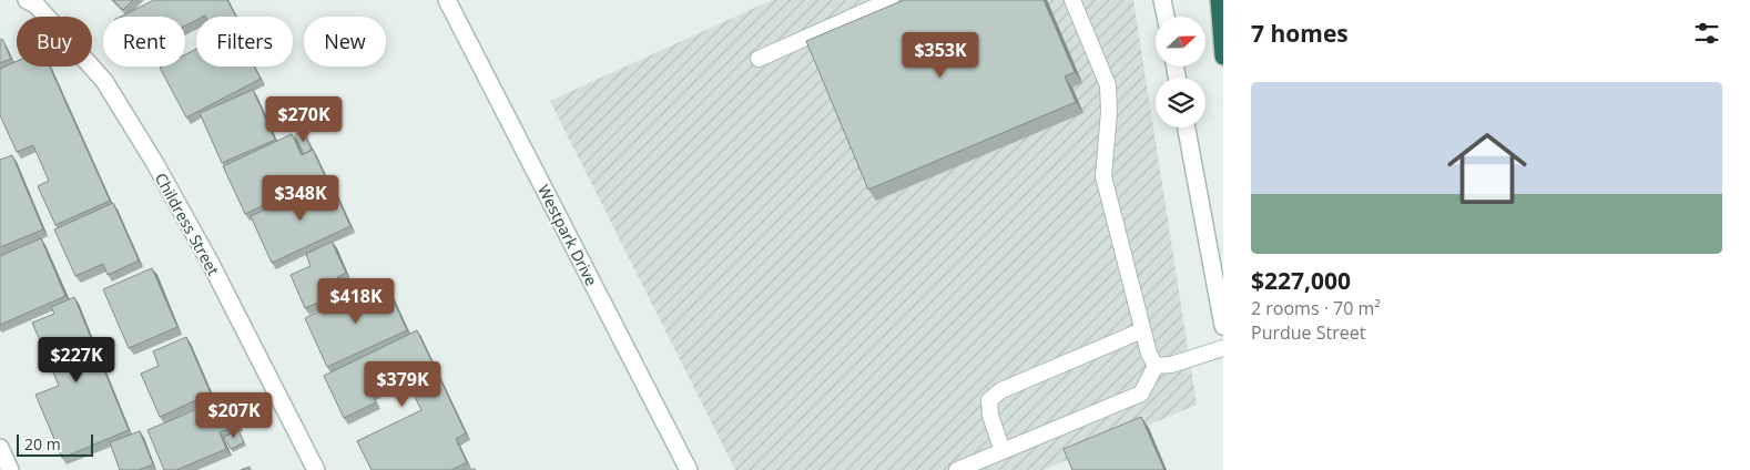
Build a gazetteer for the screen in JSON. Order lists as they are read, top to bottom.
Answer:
{
  "streets": {
    "main road": ["Childress Street", "Westpark Drive"]
  },
  "scale_bar": "20 m",
  "north": "right",
  "page": {
    "heading": "7 homes",
    "chip": [
      "Buy",
      "Rent",
      "Filters",
      "New"
    ],
    "price": [
      "$353K",
      "$270K",
      "$348K",
      "$418K",
      "$227K",
      "$379K",
      "$207K"
    ],
    "list": [
      {
        "name": "$227,000",
        "note": "2 rooms · 70 m² · Purdue Street"
      }
    ],
    "scale": "20 m"
  }
}
